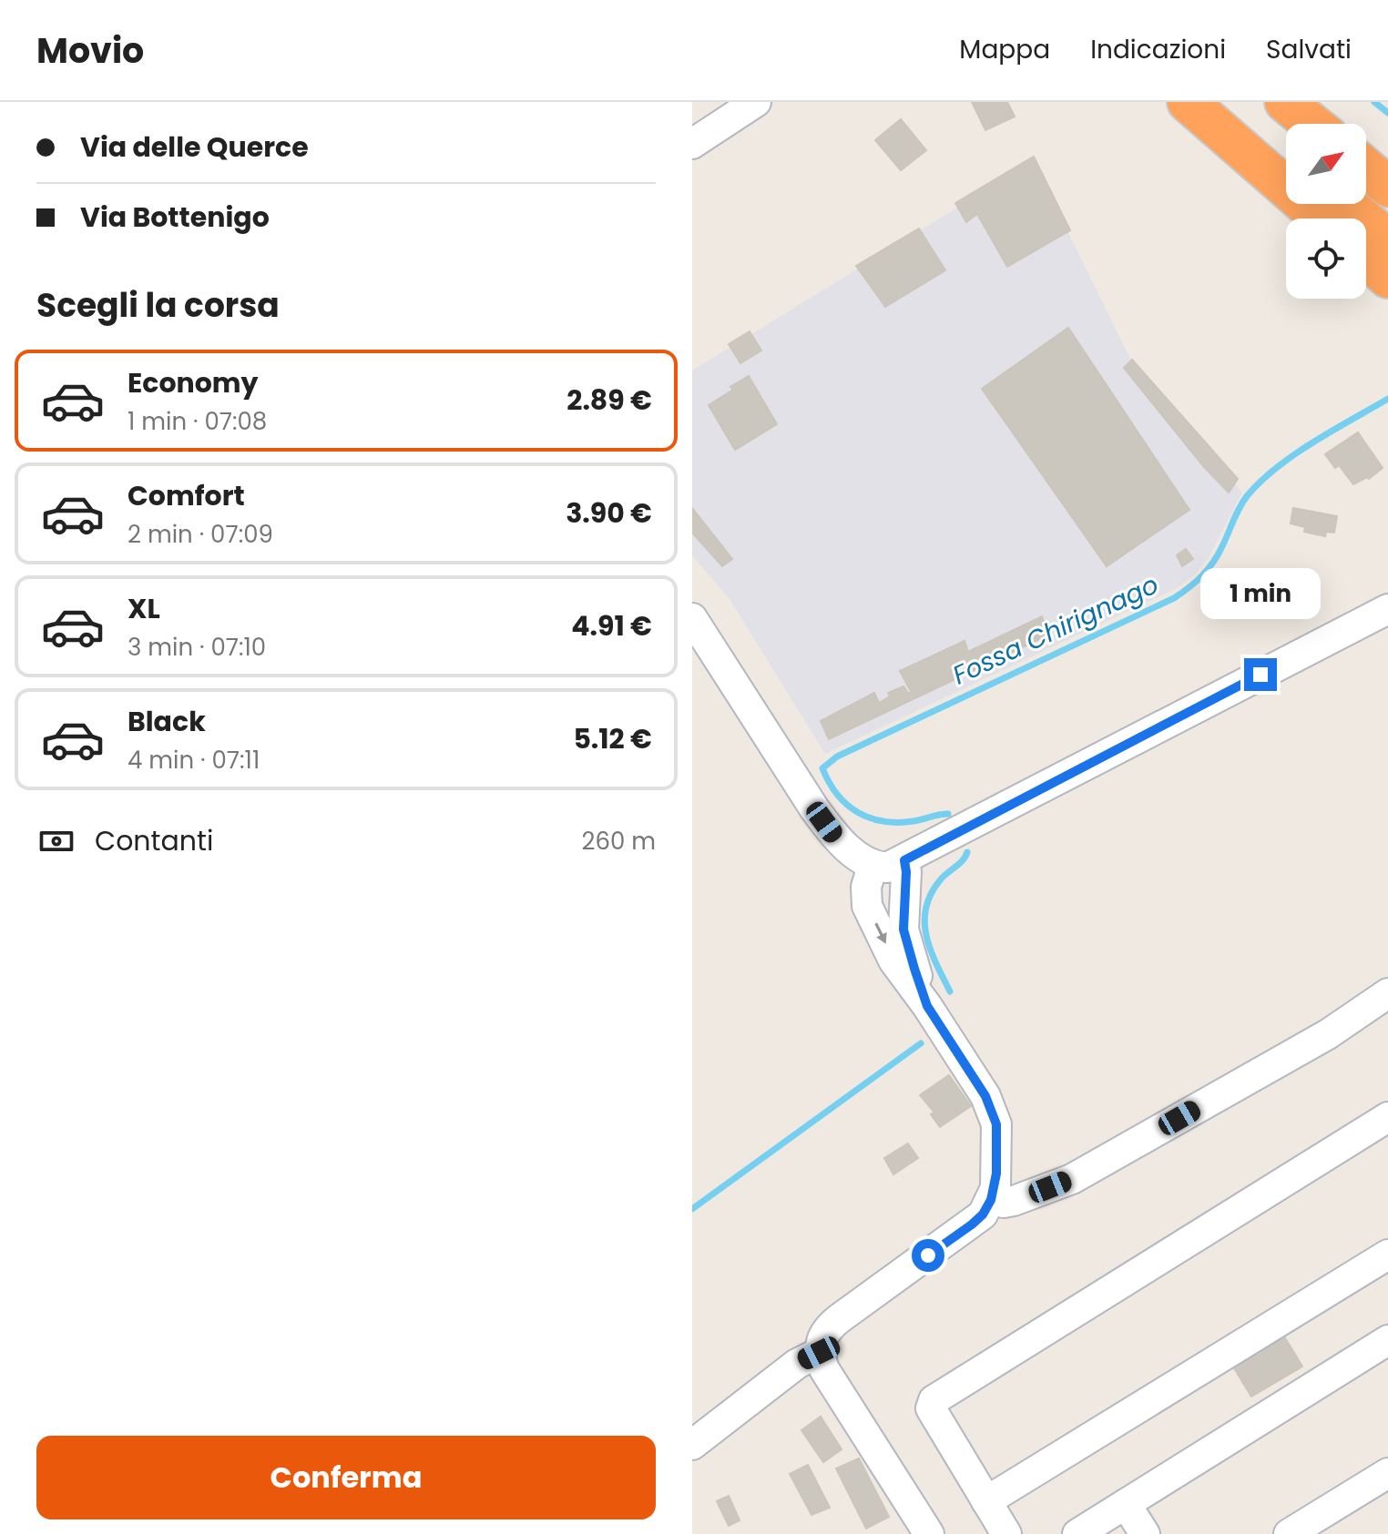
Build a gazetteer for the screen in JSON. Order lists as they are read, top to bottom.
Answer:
{
  "water": ["Fossa Chirignago"],
  "north": "top right",
  "page": {
    "header": "Movio",
    "nav": ["Mappa", "Indicazioni", "Salvati"],
    "banner": ["Via delle Querce", "Via Bottenigo"],
    "heading": "Scegli la corsa",
    "list": [
      {
        "name": "Economy",
        "note": "1 min · 07:08",
        "value": "2.89 €"
      },
      {
        "name": "Comfort",
        "note": "2 min · 07:09",
        "value": "3.90 €"
      },
      {
        "name": "XL",
        "note": "3 min · 07:10",
        "value": "4.91 €"
      },
      {
        "name": "Black",
        "note": "4 min · 07:11",
        "value": "5.12 €"
      }
    ],
    "bubble": "1 min",
    "pay": ["Contanti", "260 m"],
    "buttons": "Conferma"
  }
}
